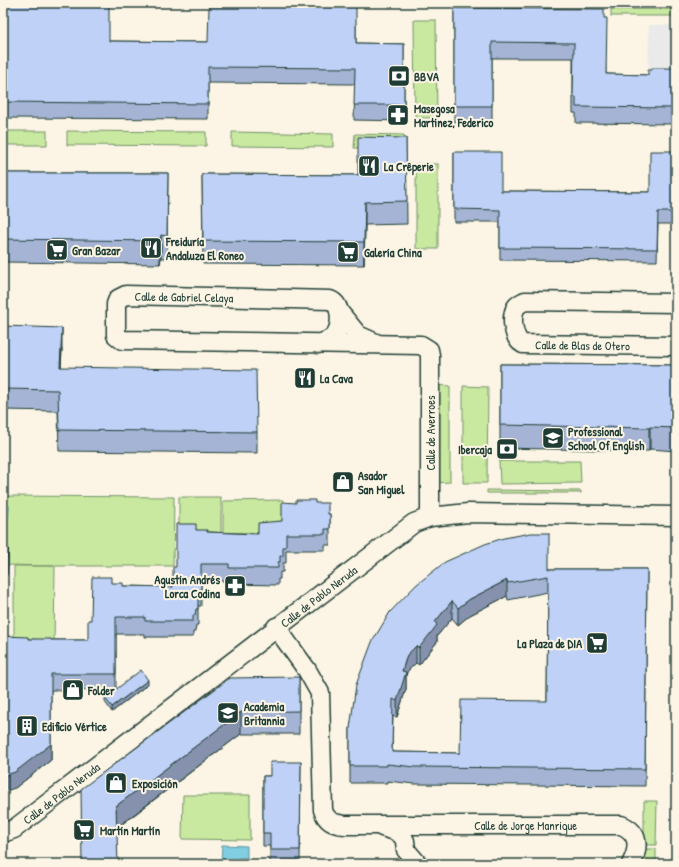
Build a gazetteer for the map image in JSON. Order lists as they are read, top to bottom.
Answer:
{
  "streets": {
    "street": [
      "Calle de Gabriel Celaya",
      "Calle de Blas de Otero",
      "Calle de Averroes",
      "Calle de Pablo Neruda",
      "Calle de Jorge Manrique"
    ]
  },
  "crossings": [
    ["Calle de Gabriel Celaya", "Calle de Averroes"],
    ["Calle de Averroes", "Calle de Pablo Neruda"]
  ],
  "places": {
    "bank": ["BBVA", "Ibercaja"],
    "pharmacy": ["Masegosa Martinez, Federico", "Agustín Andrés Lorca Codina"],
    "restaurant": ["La Crêperie", "Freiduría Andaluza El Roneo", "La Cava"],
    "supermarket": [
      "Gran Bazar",
      "Galería China",
      "La Plaza de DIA",
      "Martín Martín"
    ],
    "school or university": ["Professional School Of English", "Academia Britannia"],
    "shop": ["Asador San Miguel", "Folder", "Exposición"],
    "building": ["Edificio Vértice"]
  }
}
